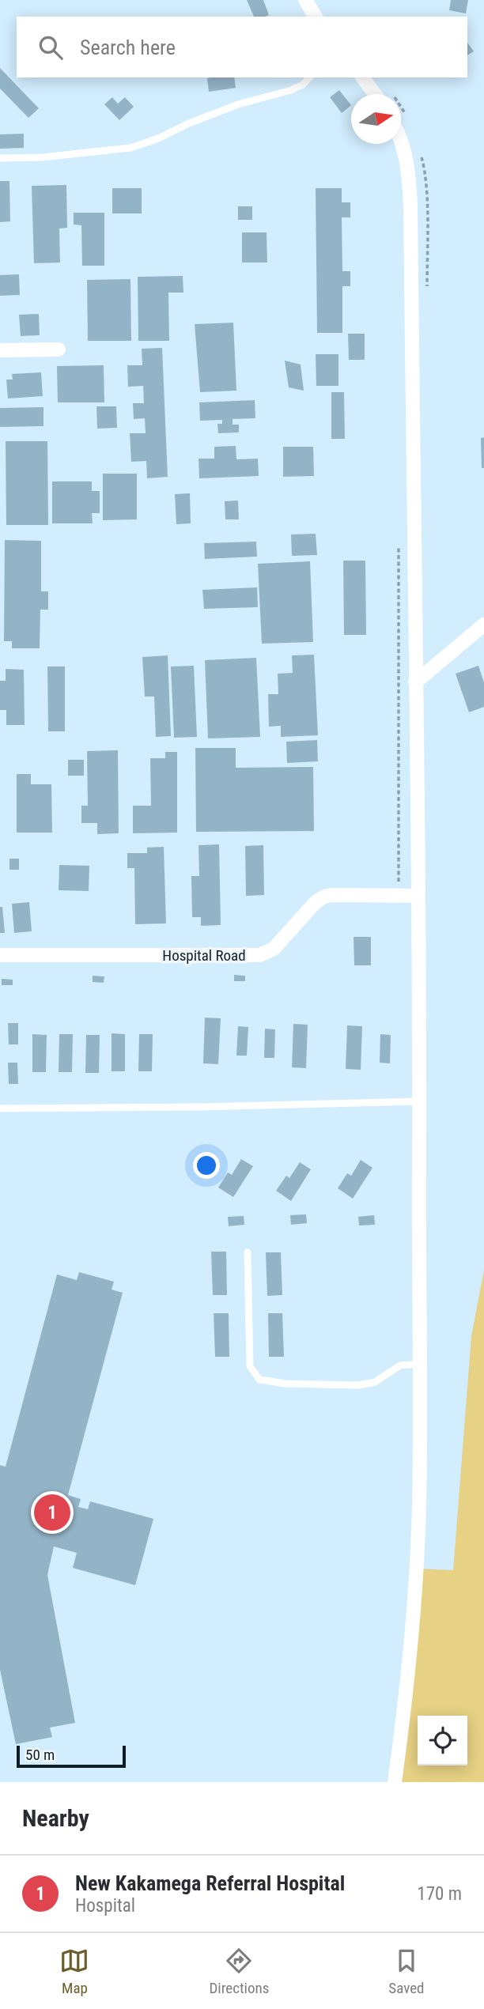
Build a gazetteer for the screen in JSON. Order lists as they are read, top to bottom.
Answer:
{
  "streets": {
    "street": ["Hospital Road"]
  },
  "scale_bar": "50 m",
  "north": "right",
  "page": {
    "search": "Search here",
    "pins": "1",
    "scale": "50 m",
    "heading": "Nearby",
    "list": [
      {
        "mark": "1",
        "name": "New Kakamega Referral Hospital",
        "note": "Hospital",
        "value": "170 m"
      }
    ],
    "nav": ["Map", "Directions", "Saved"]
  }
}
